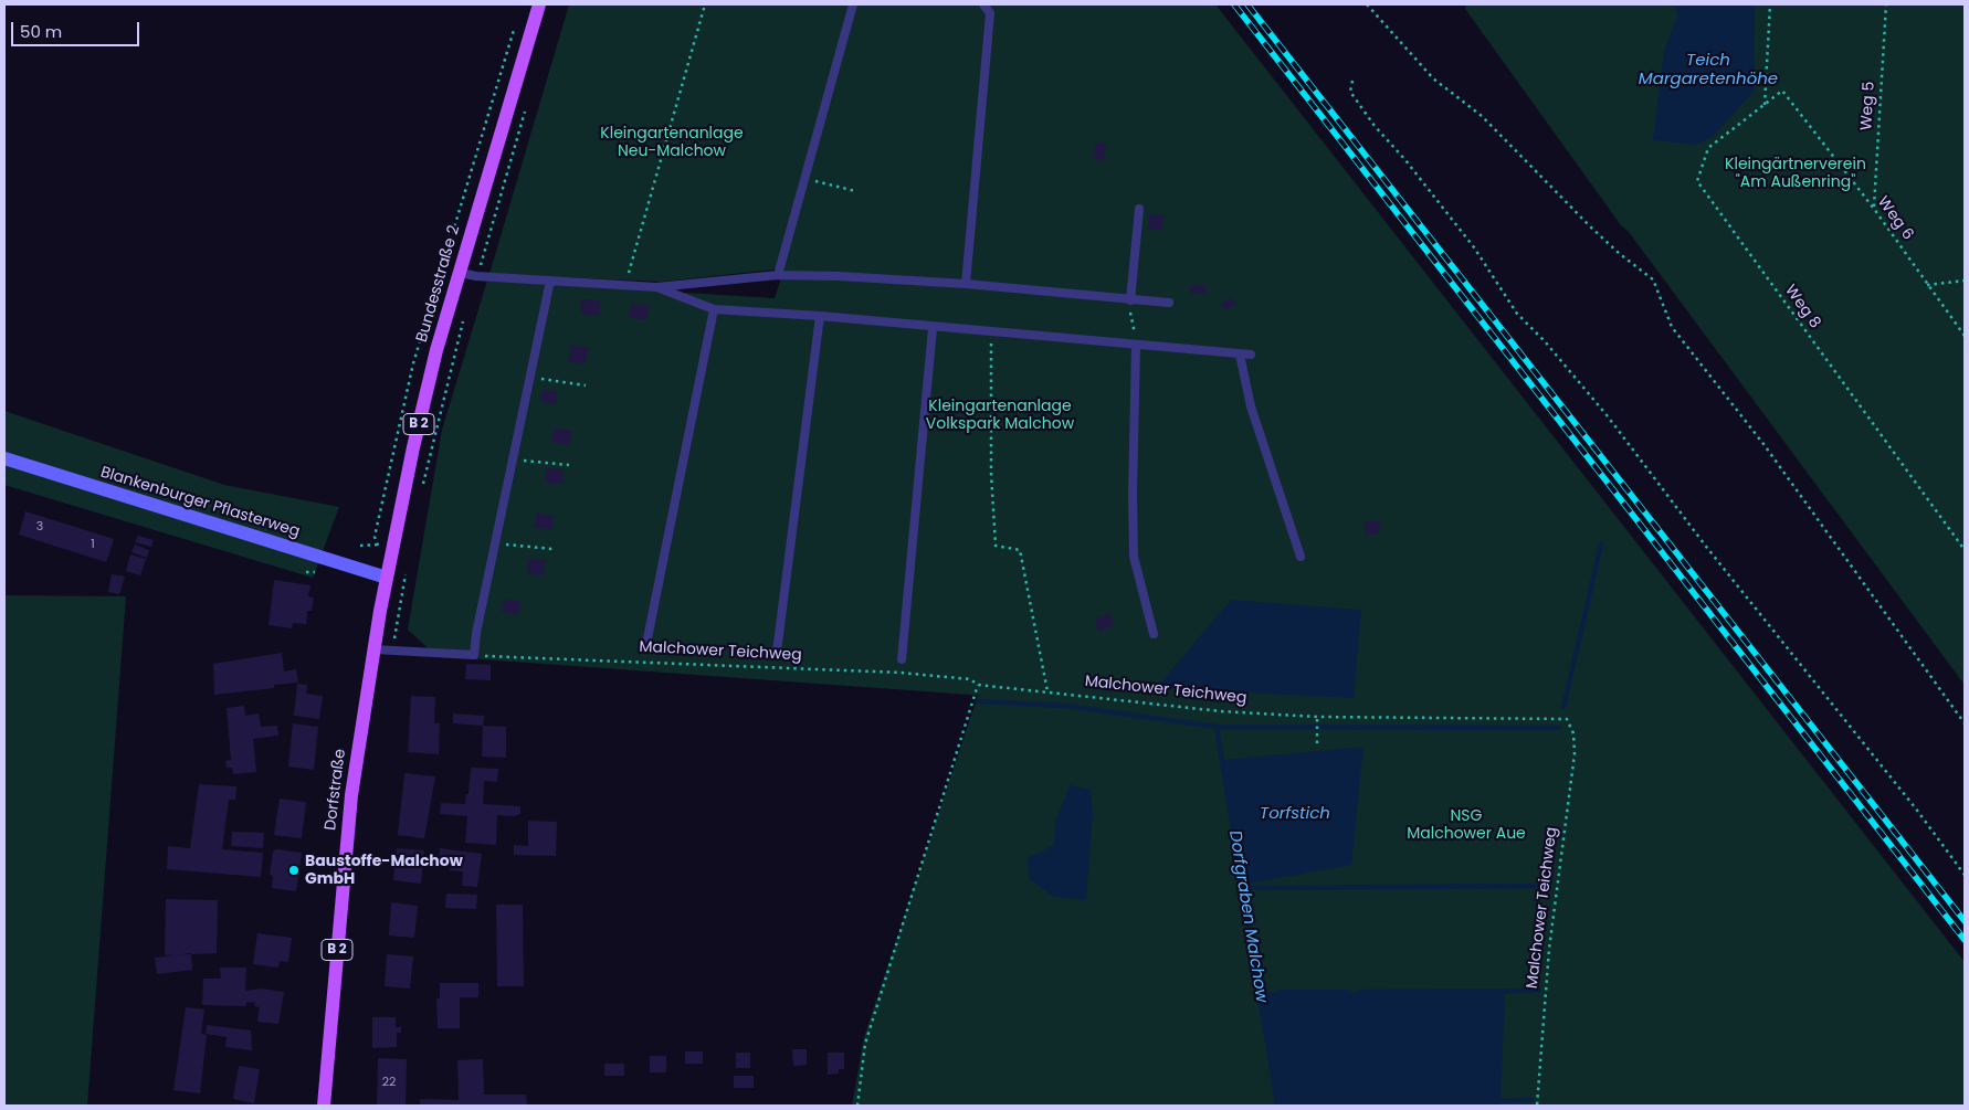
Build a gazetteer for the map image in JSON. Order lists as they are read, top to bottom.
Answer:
{
  "streets": {
    "main road": [
      "Bundesstraße 2",
      "B 2",
      "Blankenburger Pflasterweg",
      "Dorfstraße"
    ],
    "path": [
      "Weg 5",
      "Weg 6",
      "Weg 8",
      "Malchower Teichweg"
    ]
  },
  "crossings": [
    ["Weg 5", "Weg 6"],
    ["Weg 6", "Weg 8"],
    ["Bundesstraße 2", "Blankenburger Pflasterweg"],
    ["Bundesstraße 2", "Dorfstraße"],
    ["Blankenburger Pflasterweg", "Dorfstraße"]
  ],
  "water": ["Teich Margaretenhöhe", "Torfstich", "Dorfgraben Malchow"],
  "parks": [
    "Kleingartenanlage Neu-Malchow",
    "Kleingärtnerverein \"Am Außenring\"",
    "Kleingartenanlage Volkspark Malchow",
    "NSG Malchower Aue"
  ],
  "places": ["Baustoffe-Malchow GmbH"],
  "house_numbers": ["3", "1", "22"],
  "scale_bar": "50 m"
}
